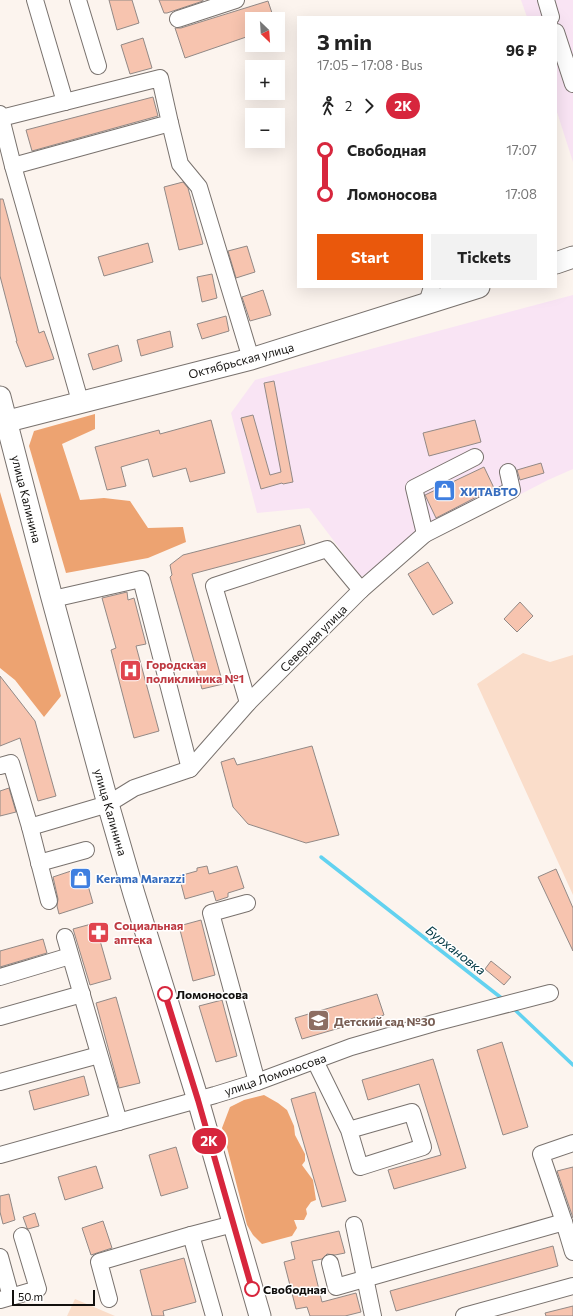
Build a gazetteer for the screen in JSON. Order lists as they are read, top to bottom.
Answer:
{
  "streets": {
    "main road": ["Октябрьская улица", "улица Калинина"],
    "street": ["Северная улица", "улица Ломоносова"]
  },
  "crossings": [
    ["Октябрьская улица", "улица Калинина"],
    ["улица Калинина", "Северная улица"],
    ["улица Калинина", "улица Ломоносова"]
  ],
  "water": ["Бурхановка"],
  "places": {
    "shop": ["ХИТАВТО", "Kerama Marazzi"],
    "hospital": ["Городская поликлиника №1"],
    "pharmacy": ["Социальная аптека"],
    "other": ["Ломоносова", "Свободная"],
    "school or university": ["Детский сад №30"]
  },
  "lines": ["bus line 2К"],
  "scale_bar": "50 m",
  "north": "bottom right",
  "page": {
    "on_map": "2К",
    "map_buttons": ["+", "−"],
    "heading": ["3 min", "17:05 – 17:08 · Bus", "96 ₽"],
    "legs": ["2", "2К"],
    "list": [
      {
        "name": "Свободная",
        "value": "17:07"
      },
      {
        "name": "Ломоносова",
        "value": "17:08"
      }
    ],
    "buttons": ["Start", "Tickets"],
    "scale": "50 m"
  }
}
